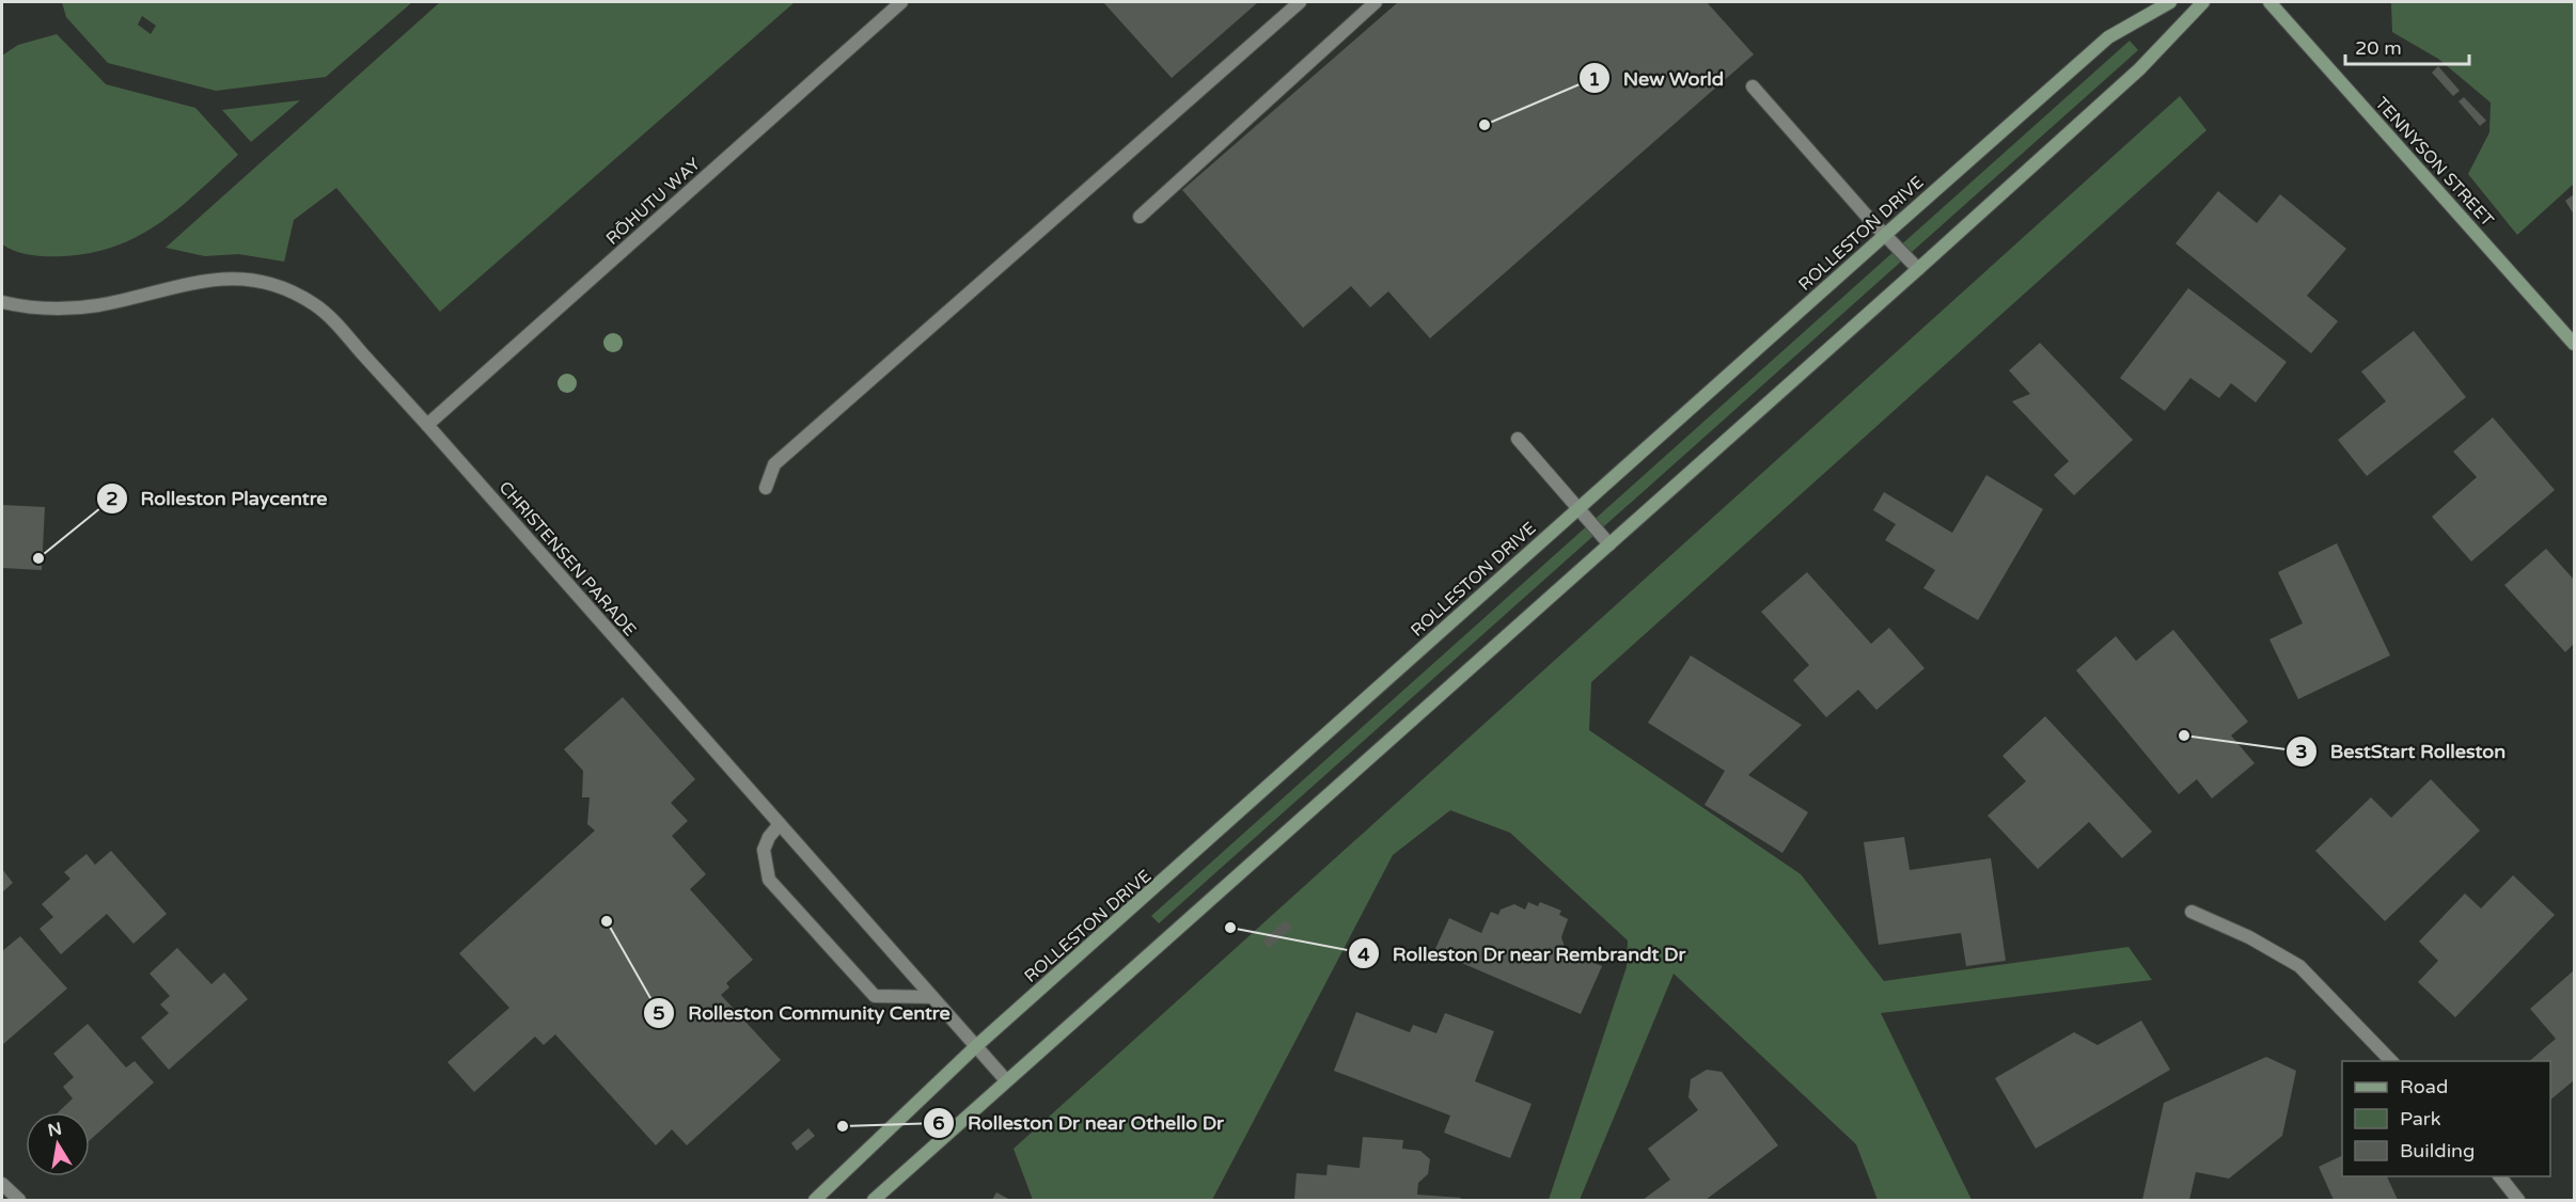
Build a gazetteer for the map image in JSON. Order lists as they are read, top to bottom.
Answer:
{
  "streets": {
    "main road": ["TENNYSON STREET", "ROLLESTON DRIVE"],
    "street": ["RŌHUTU WAY", "CHRISTENSEN PARADE"]
  },
  "crossings": [
    ["RŌHUTU WAY", "CHRISTENSEN PARADE"],
    ["ROLLESTON DRIVE", "CHRISTENSEN PARADE"]
  ],
  "places": [
    "New World",
    "Rolleston Playcentre",
    "BestStart Rolleston",
    "Rolleston Community Centre",
    "Rolleston Dr near Rembrandt Dr",
    "Rolleston Dr near Othello Dr"
  ],
  "legend": ["Road", "Park", "Building"],
  "scale_bar": "20 m",
  "north": "top"
}
